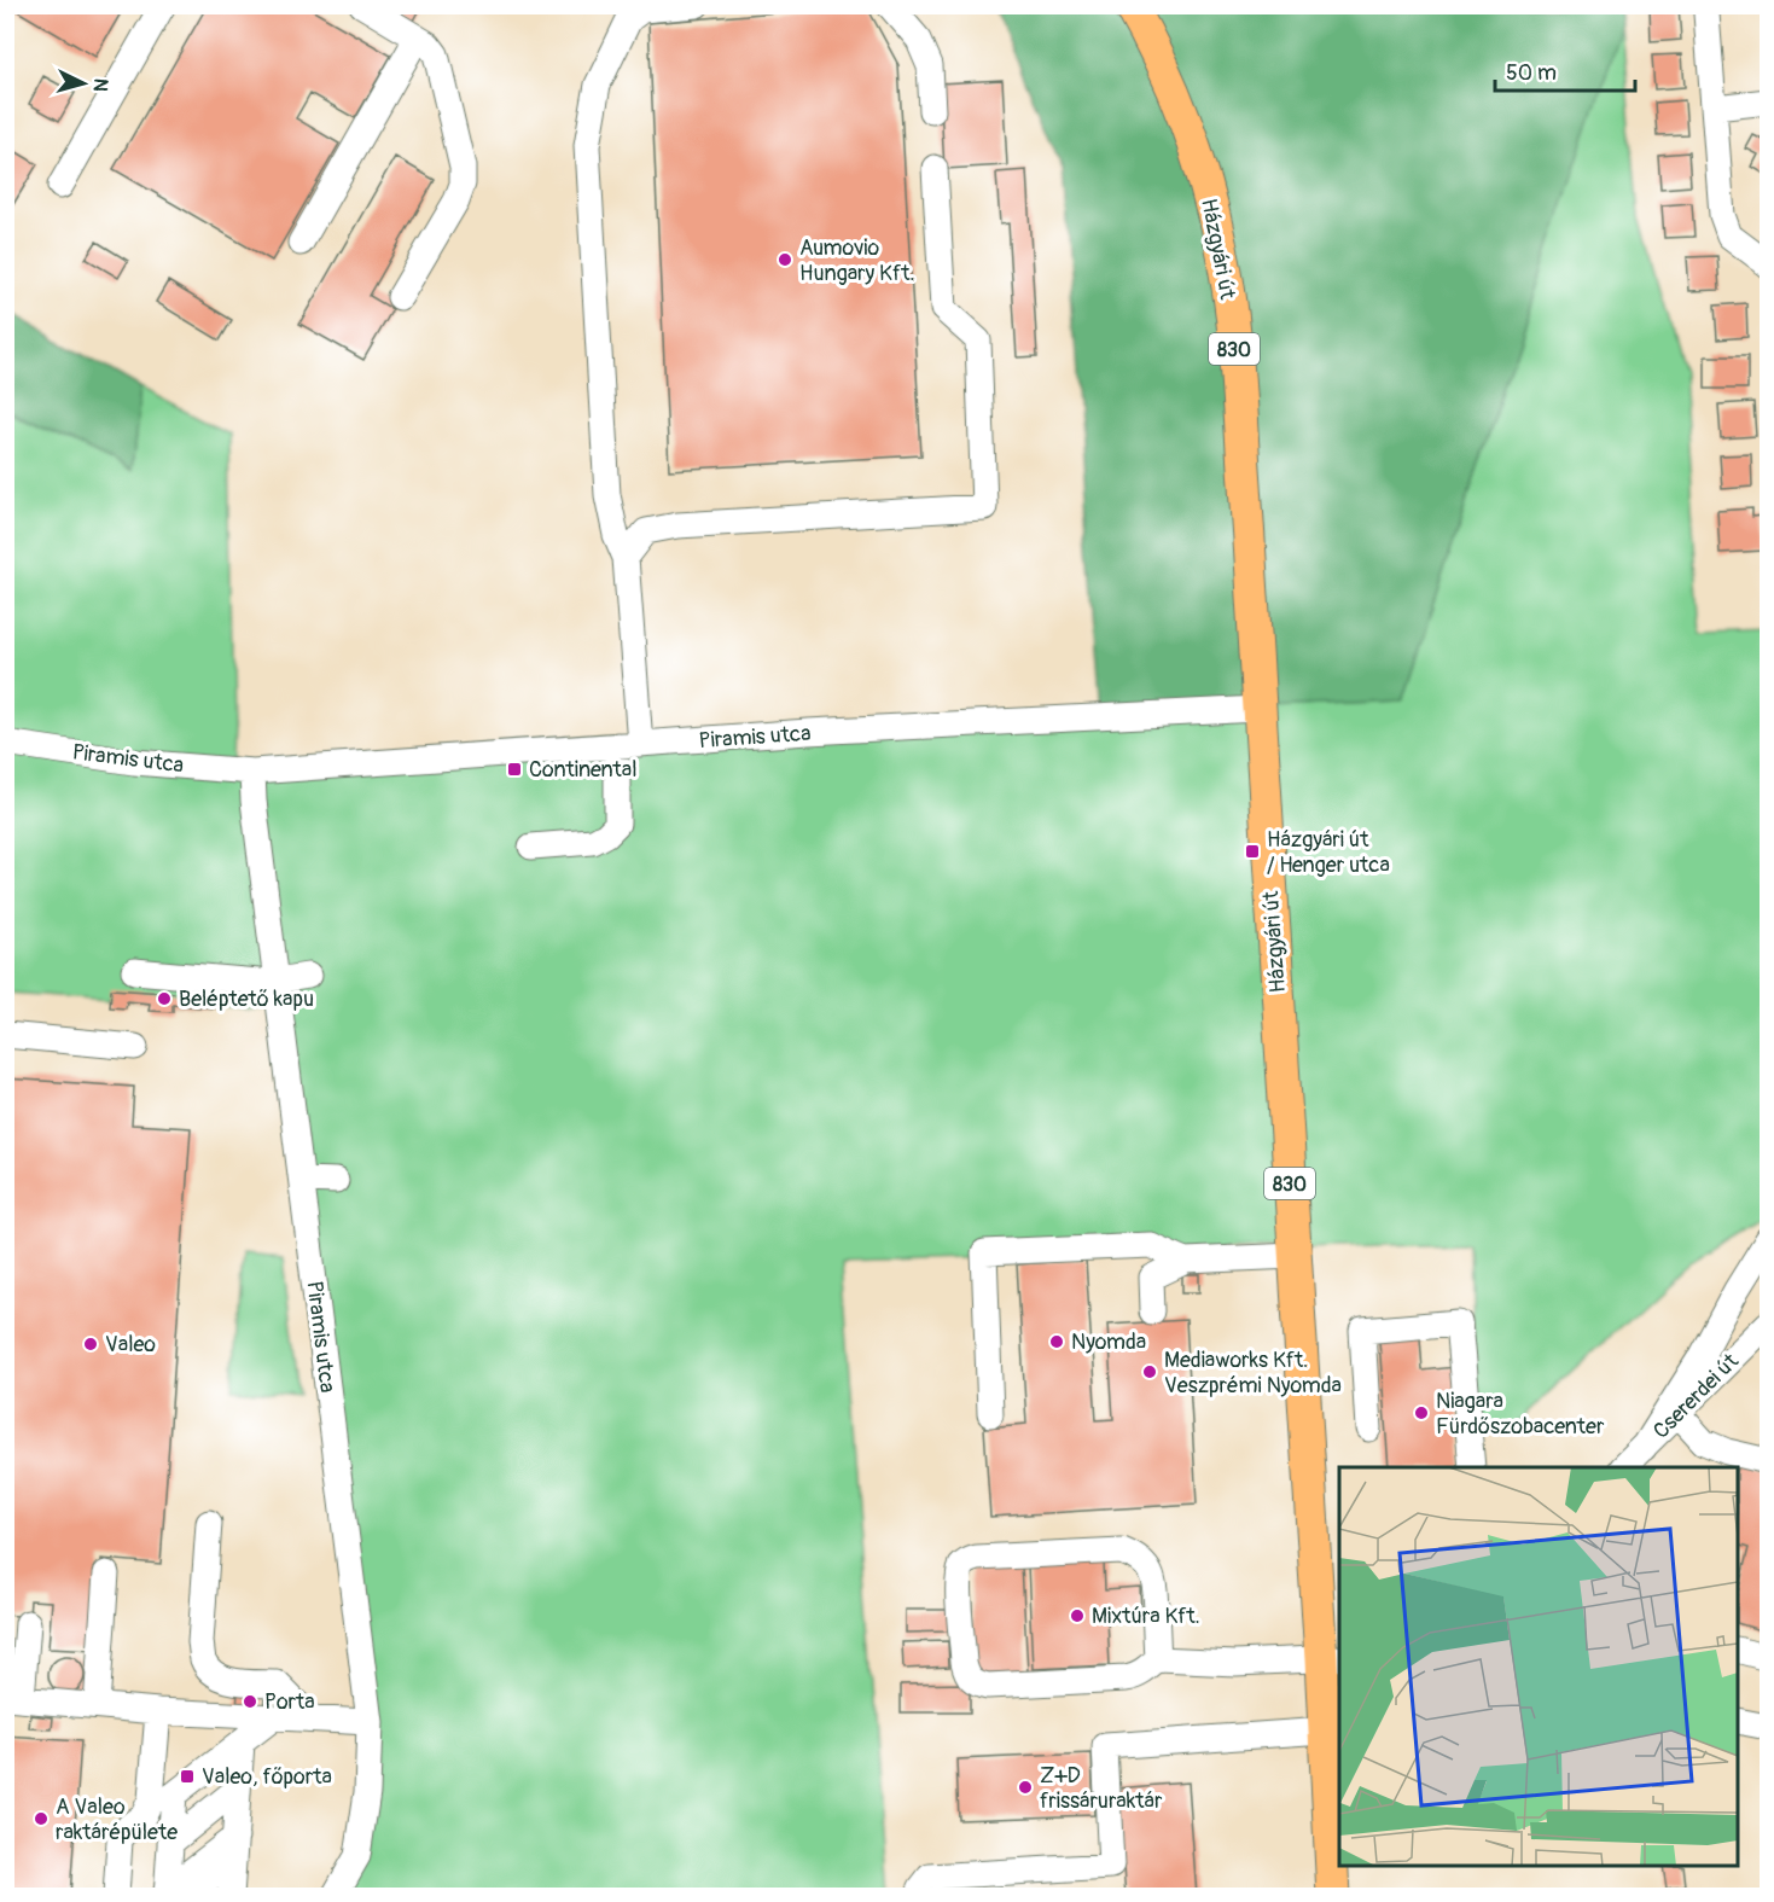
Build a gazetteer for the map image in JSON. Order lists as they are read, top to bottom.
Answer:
{
  "streets": {
    "main road": ["Házgyári út", "830"],
    "street": ["Piramis utca", "Csererdei út"]
  },
  "crossings": [
    ["Házgyári út", "Piramis utca"]
  ],
  "places": {
    "other": [
      "Aumovio Hungary Kft.",
      "Beléptető kapu",
      "Nyomda",
      "Valeo",
      "Mediaworks Kft. Veszprémi Nyomda",
      "Niagara Fürdőszobacenter",
      "Mixtúra Kft.",
      "Porta",
      "Z+D frissáruraktár",
      "A Valeo raktárépülete"
    ],
    "transit": ["Continental", "Házgyári út / Henger utca", "Valeo, főporta"]
  },
  "scale_bar": "50 m",
  "north": "right"
}
